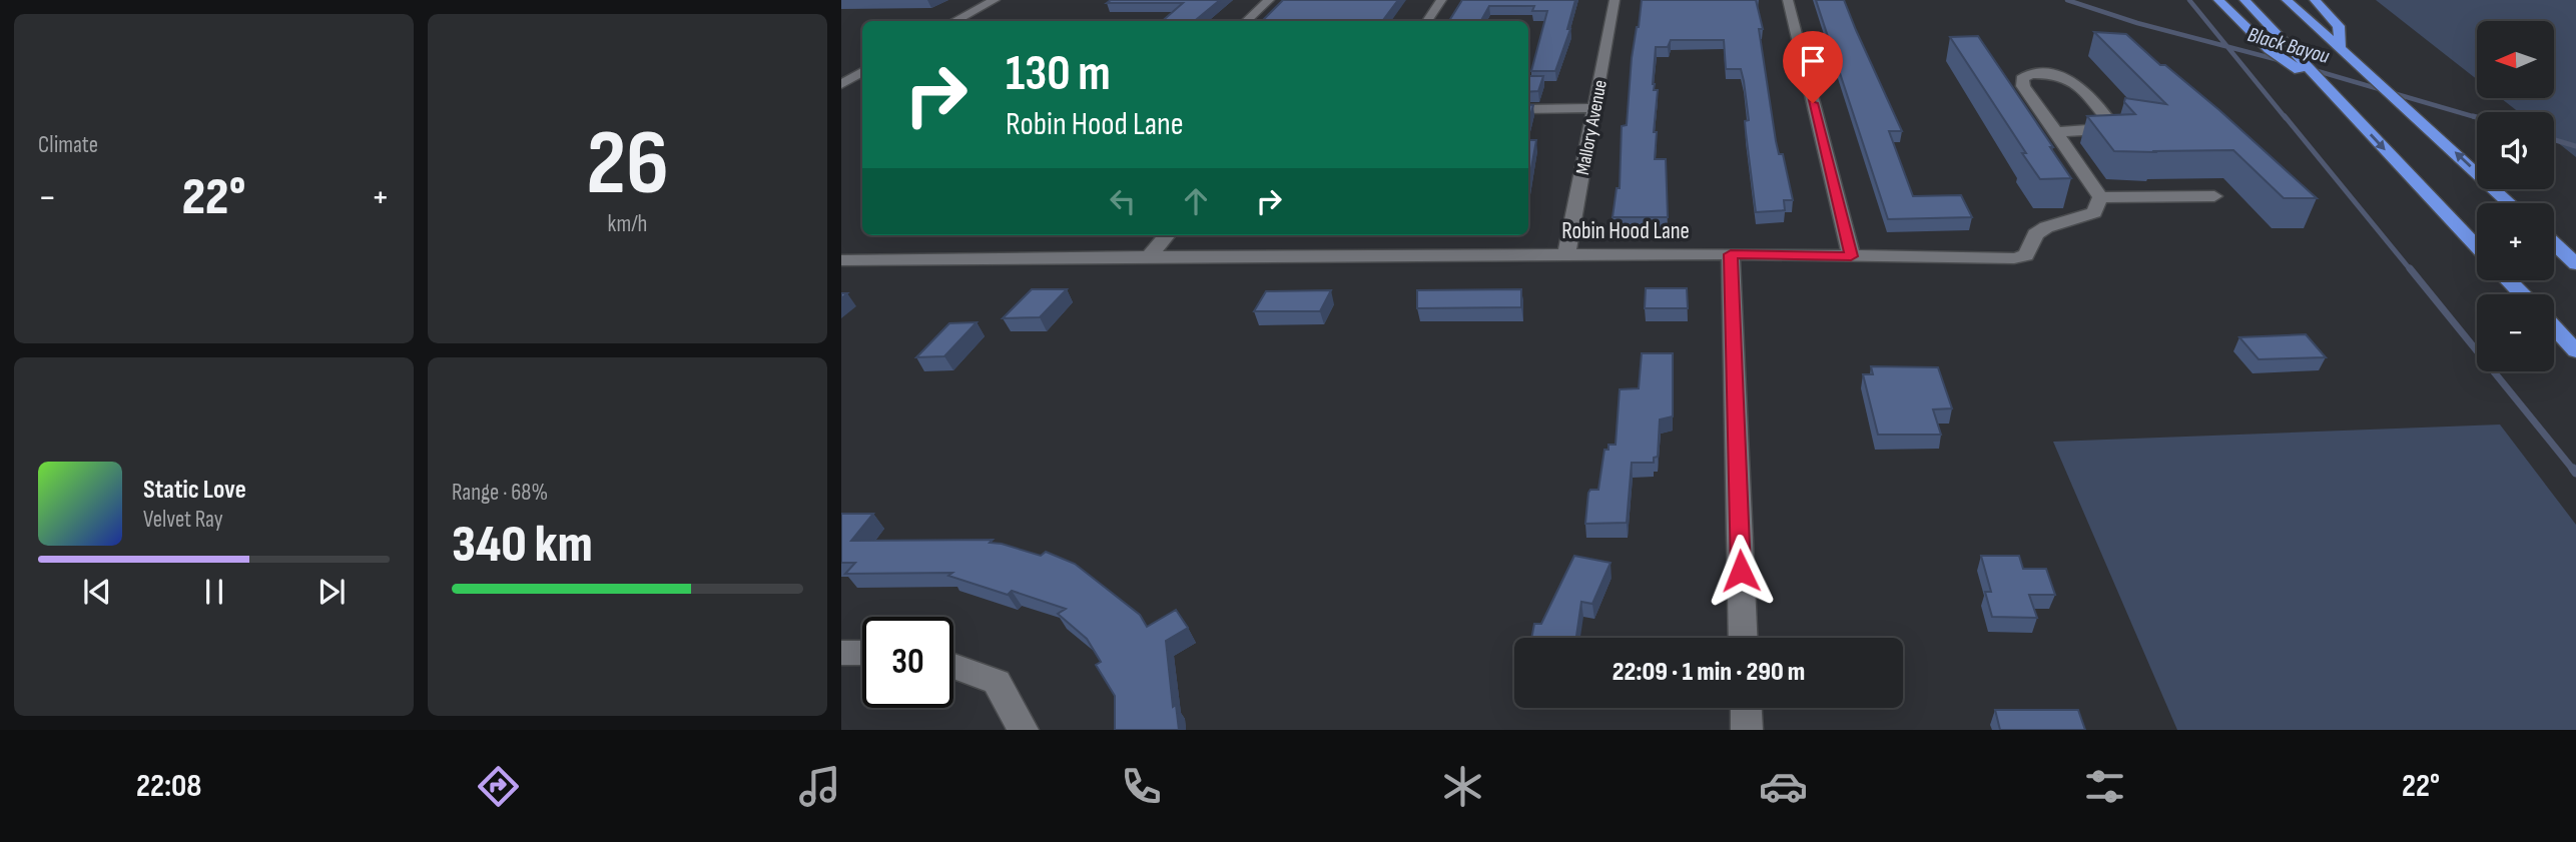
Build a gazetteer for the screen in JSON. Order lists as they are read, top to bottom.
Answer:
{
  "streets": {
    "street": ["Mallory Avenue", "Robin Hood Lane"]
  },
  "crossings": [
    ["Mallory Avenue", "Robin Hood Lane"]
  ],
  "water": ["Black Bayou"],
  "north": "left",
  "page": {
    "tile": [
      "Climate",
      ["26", "km/h"],
      ["Range · 68%", "340 km"]
    ],
    "map_buttons": ["+", "−"],
    "turn": ["130 m", "Robin Hood Lane"],
    "heat": ["−", "22°", "+"],
    "song": ["Static Love", "Velvet Ray"],
    "limit": "30",
    "trip": "22:09 · 1 min · 290 m",
    "tabs": ["22:08", "22°"]
  }
}
